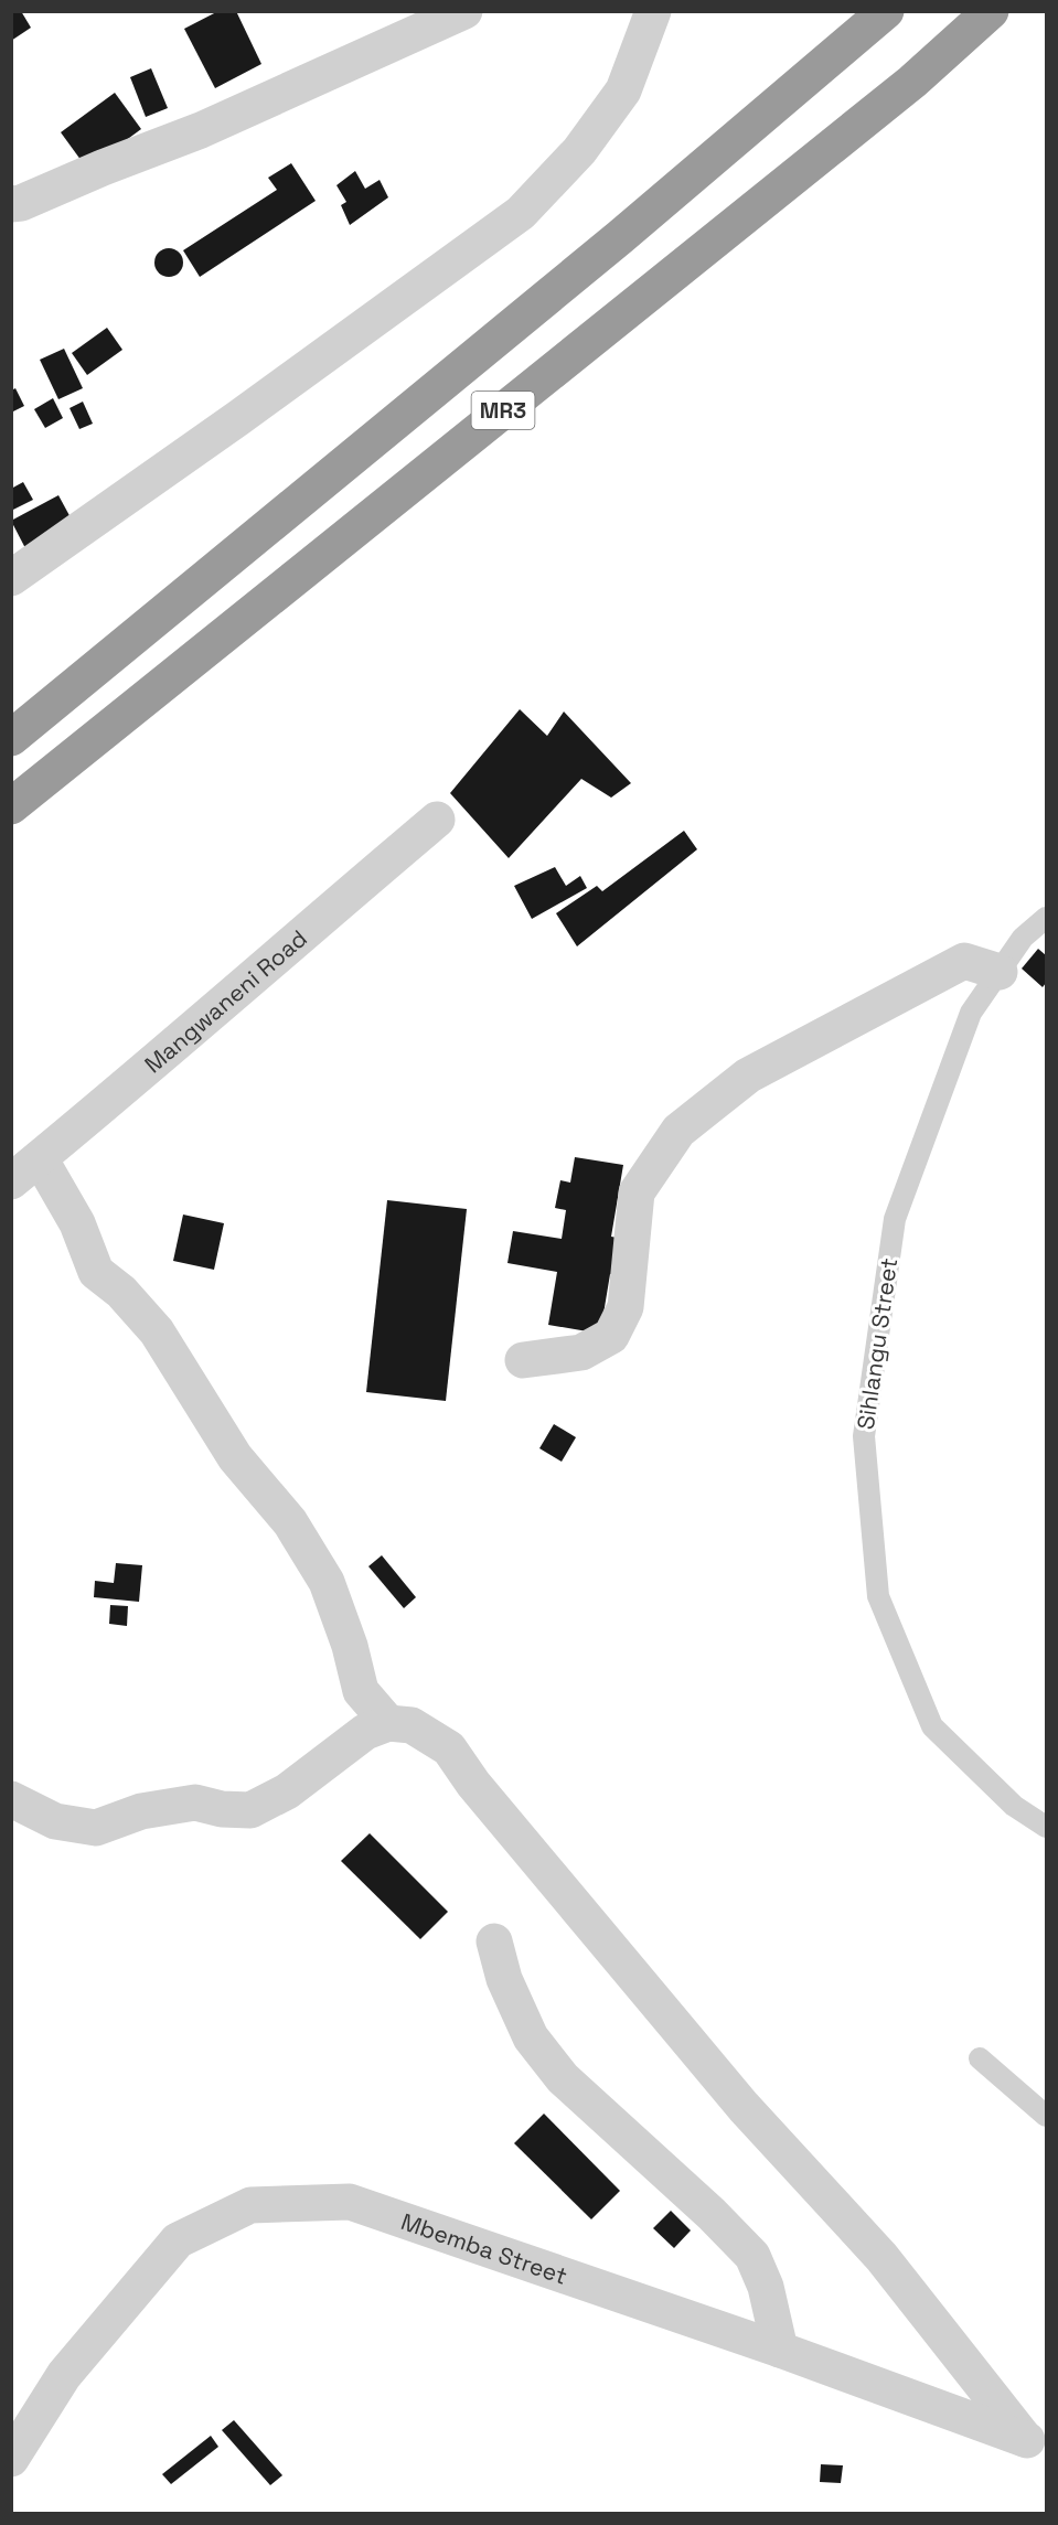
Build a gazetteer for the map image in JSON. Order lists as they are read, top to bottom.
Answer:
{
  "streets": {
    "highway": ["MR3"],
    "street": ["Mangwaneni Road", "Mbemba Street"],
    "lane": ["Sihlangu Street"]
  }
}
